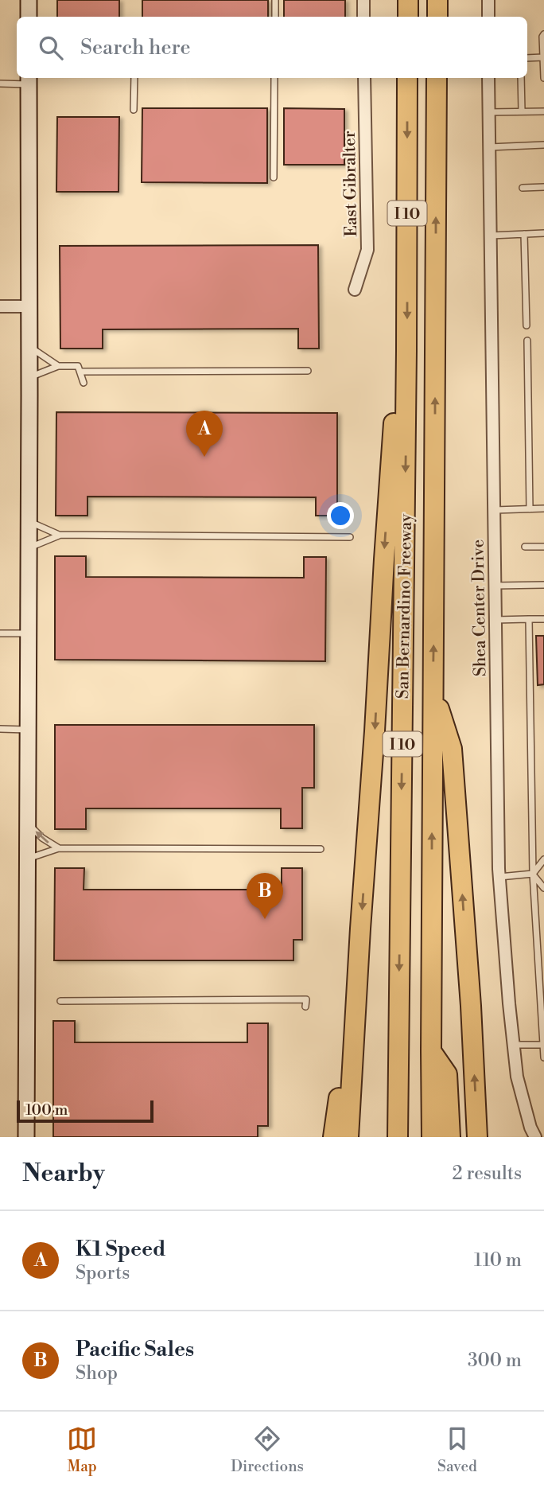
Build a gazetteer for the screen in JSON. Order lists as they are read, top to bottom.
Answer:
{
  "streets": {
    "highway": ["I 10", "San Bernardino Freeway"],
    "street": ["East Gibralter", "Shea Center Drive"]
  },
  "scale_bar": "100 m",
  "page": {
    "search": "Search here",
    "pins": ["A", "B"],
    "scale": "100 m",
    "heading": ["Nearby", "2 results"],
    "list": [
      {
        "mark": "A",
        "name": "K1 Speed",
        "note": "Sports",
        "value": "110 m"
      },
      {
        "mark": "B",
        "name": "Pacific Sales",
        "note": "Shop",
        "value": "300 m"
      }
    ],
    "nav": ["Map", "Directions", "Saved"]
  }
}
